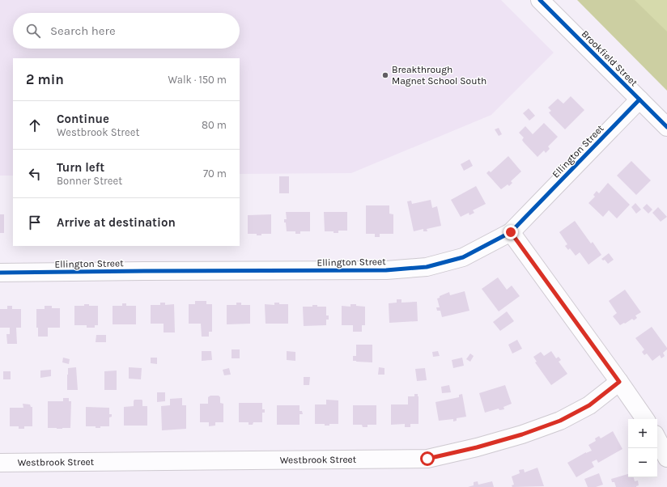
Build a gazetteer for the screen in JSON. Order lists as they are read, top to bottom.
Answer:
{
  "streets": {
    "street": ["Brookfield Street", "Ellington Street", "Westbrook Street"]
  },
  "crossings": [
    ["Brookfield Street", "Ellington Street"]
  ],
  "places": ["Breakthrough Magnet School South"],
  "page": {
    "search": "Search here",
    "heading": ["2 min", "Walk · 150 m"],
    "list": [
      ["Continue", "Westbrook Street", "80 m"],
      ["Turn left", "Bonner Street", "70 m"],
      "Arrive at destination"
    ],
    "map_buttons": ["+", "−"]
  }
}
